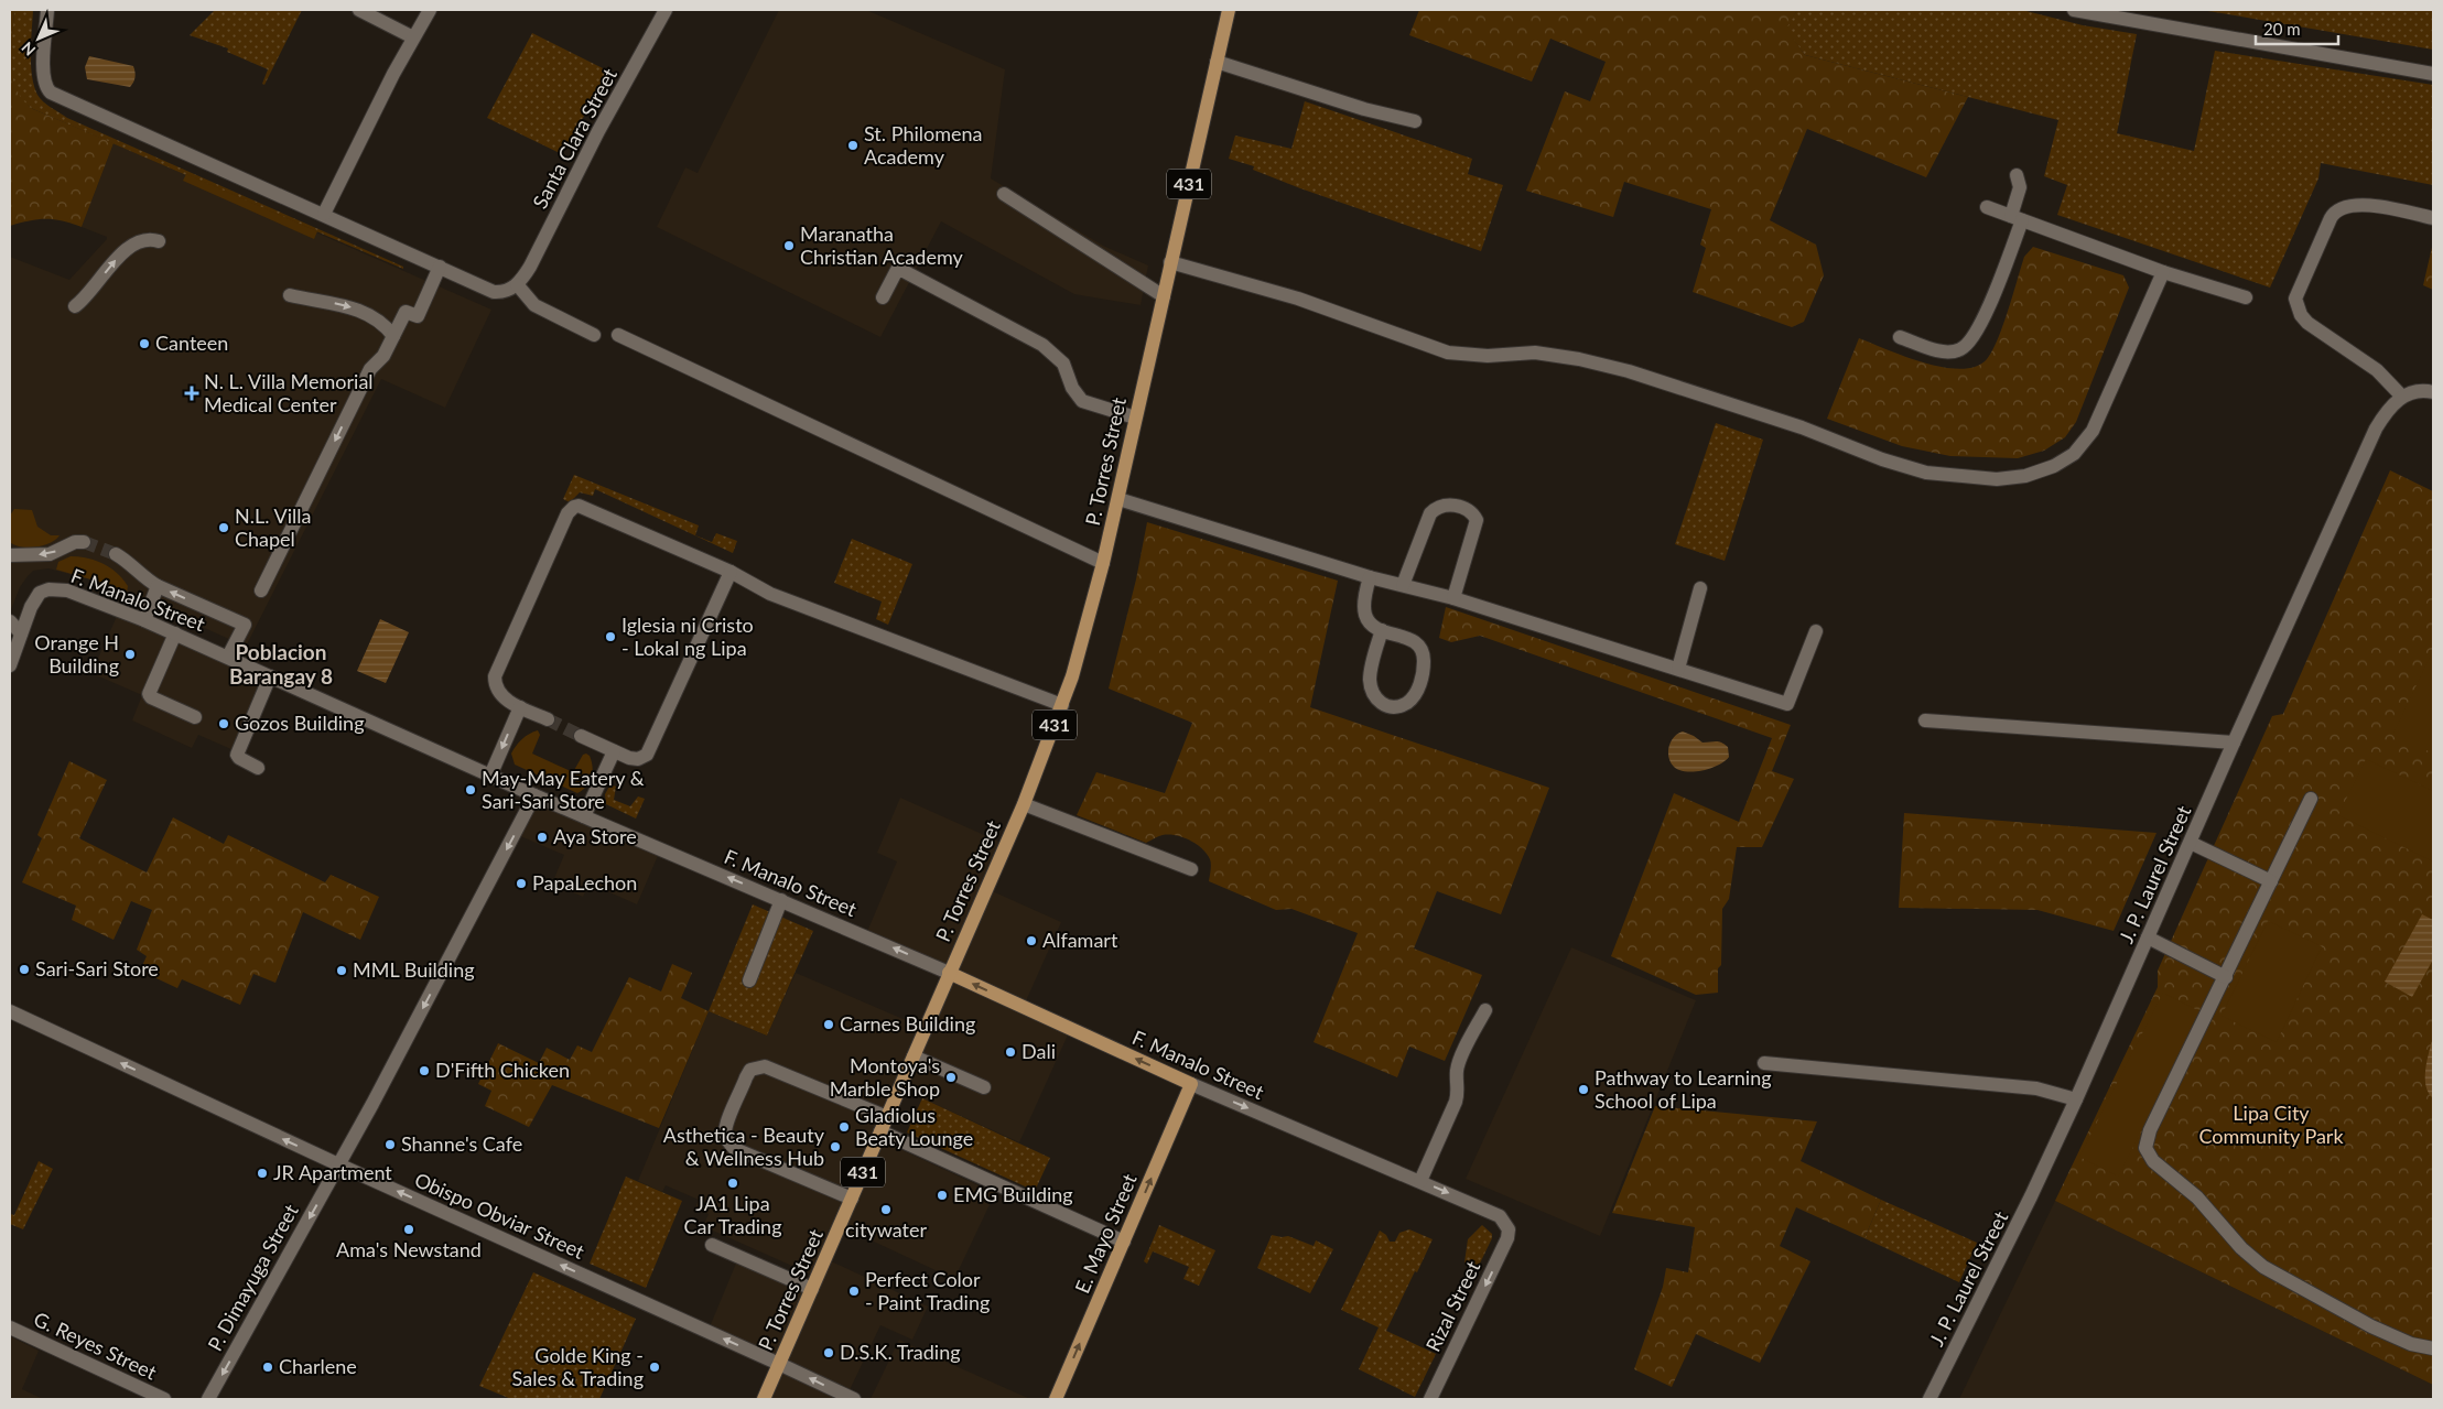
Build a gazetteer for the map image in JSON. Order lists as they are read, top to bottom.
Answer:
{
  "streets": {
    "main road": [
      "431",
      "P. Torres Street",
      "F. Manalo Street",
      "E. Mayo Street"
    ],
    "street": [
      "Santa Clara Street",
      "J. P. Laurel Street",
      "Obispo Obviar Street",
      "P. Dimayuga Street",
      "Rizal Street",
      "G. Reyes Street"
    ]
  },
  "crossings": [
    ["431", "P. Torres Street"],
    ["P. Torres Street", "F. Manalo Street"],
    ["P. Torres Street", "Obispo Obviar Street"],
    ["F. Manalo Street", "E. Mayo Street"],
    ["F. Manalo Street", "P. Dimayuga Street"],
    ["F. Manalo Street", "Rizal Street"],
    ["Obispo Obviar Street", "P. Dimayuga Street"]
  ],
  "one_way": [
    "Obispo Obviar Street",
    "E. Mayo Street",
    "P. Dimayuga Street",
    "Rizal Street"
  ],
  "districts": ["Poblacion Barangay 8"],
  "parks": ["Lipa City Community Park"],
  "places": {
    "other": [
      "St. Philomena Academy",
      "Maranatha Christian Academy",
      "Canteen",
      "N.L. Villa Chapel",
      "Iglesia ni Cristo - Lokal ng Lipa",
      "Orange H Building",
      "Gozos Building",
      "May-May Eatery & Sari-Sari Store",
      "Aya Store",
      "PapaLechon",
      "Alfamart",
      "Sari-Sari Store",
      "MML Building",
      "Carnes Building",
      "Dali",
      "D'Fifth Chicken",
      "Montoya's Marble Shop",
      "Pathway to Learning School of Lipa",
      "Gladiolus Beaty Lounge",
      "Shanne's Cafe",
      "Asthetica - Beauty & Wellness Hub",
      "JR Apartment",
      "JA1 Lipa Car Trading",
      "EMG Building",
      "citywater",
      "Ama's Newstand",
      "Perfect Color - Paint Trading",
      "D.S.K. Trading",
      "Charlene",
      "Golde King - Sales & Trading"
    ],
    "health": ["N. L. Villa Memorial Medical Center"]
  },
  "scale_bar": "20 m",
  "north": "bottom left"
}
